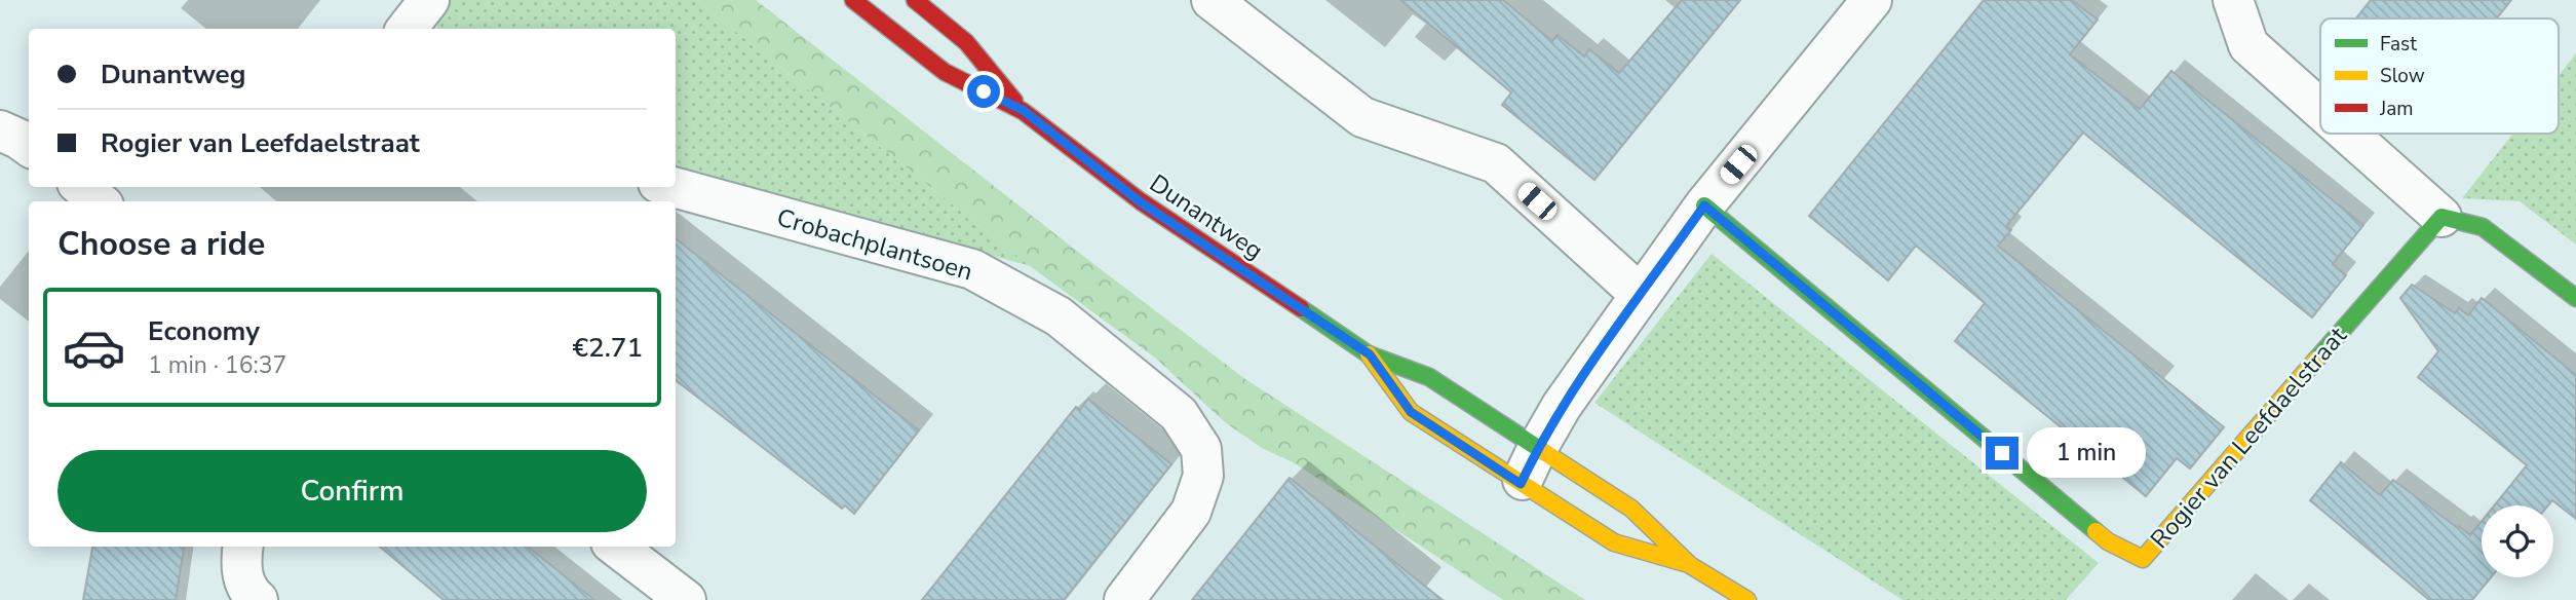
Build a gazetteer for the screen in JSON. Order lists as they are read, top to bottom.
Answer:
{
  "streets": {
    "street": ["Dunantweg", "Crobachplantsoen", "Rogier van Leefdaelstraat"]
  },
  "legend": ["Fast", "Slow", "Jam"],
  "page": {
    "banner": ["Dunantweg", "Rogier van Leefdaelstraat"],
    "heading": "Choose a ride",
    "list": [
      {
        "name": "Economy",
        "note": "1 min · 16:37",
        "value": "€2.71"
      }
    ],
    "bubble": "1 min",
    "buttons": "Confirm"
  }
}
